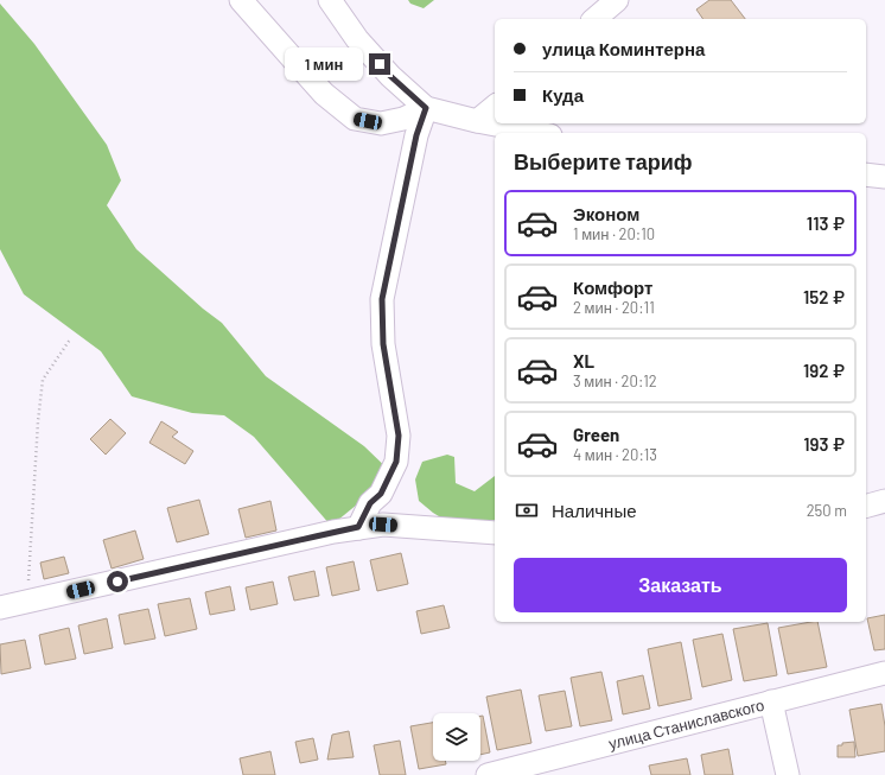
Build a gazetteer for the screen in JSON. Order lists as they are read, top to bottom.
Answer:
{
  "streets": {
    "street": ["улица Станиславского"]
  },
  "page": {
    "banner": ["улица Коминтерна", "Куда"],
    "bubble": "1 мин",
    "heading": "Выберите тариф",
    "list": [
      {
        "name": "Эконом",
        "note": "1 мин · 20:10",
        "value": "113 ₽"
      },
      {
        "name": "Комфорт",
        "note": "2 мин · 20:11",
        "value": "152 ₽"
      },
      {
        "name": "XL",
        "note": "3 мин · 20:12",
        "value": "192 ₽"
      },
      {
        "name": "Green",
        "note": "4 мин · 20:13",
        "value": "193 ₽"
      }
    ],
    "pay": ["Наличные", "250 m"],
    "buttons": "Заказать"
  }
}
